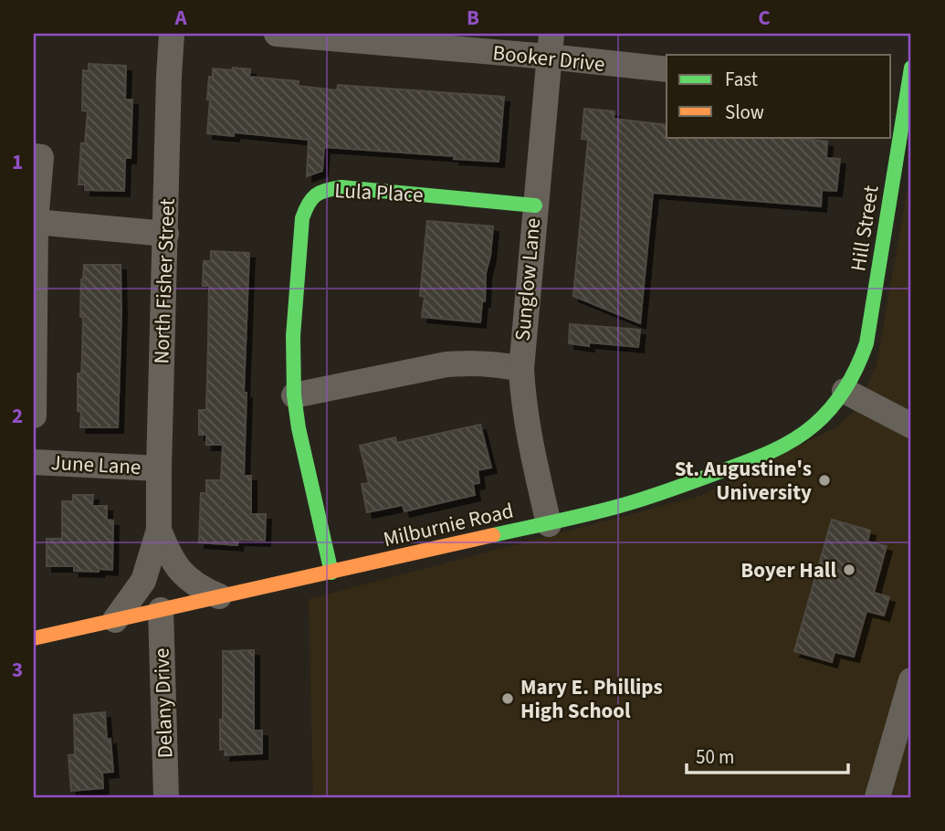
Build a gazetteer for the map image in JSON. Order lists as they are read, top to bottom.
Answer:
{
  "streets": {
    "street": [
      "Booker Drive",
      "Lula Place",
      "Hill Street",
      "Sunglow Lane",
      "North Fisher Street",
      "June Lane",
      "Milburnie Road",
      "Delany Drive"
    ]
  },
  "crossings": [
    ["Booker Drive", "Sunglow Lane"],
    ["Lula Place", "Sunglow Lane"],
    ["Lula Place", "Milburnie Road"],
    ["Hill Street", "Milburnie Road"],
    ["Sunglow Lane", "Milburnie Road"],
    ["North Fisher Street", "June Lane"],
    ["North Fisher Street", "Milburnie Road"],
    ["Milburnie Road", "Delany Drive"]
  ],
  "places": ["St. Augustine's University", "Boyer Hall", "Mary E. Phillips High School"],
  "legend": ["Fast", "Slow"],
  "scale_bar": "50 m",
  "grid": {
    "columns": ["A", "B", "C"],
    "rows": ["1", "2", "3"]
  }
}
